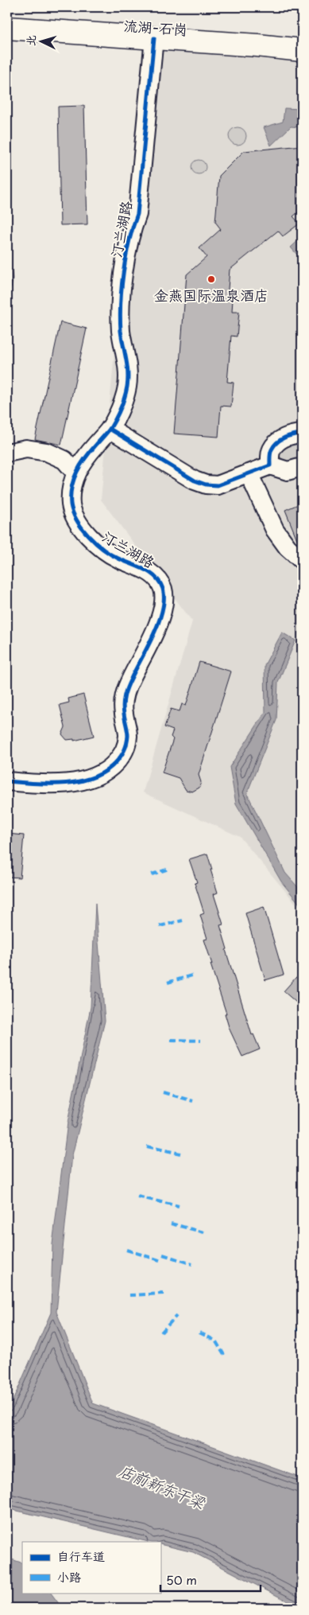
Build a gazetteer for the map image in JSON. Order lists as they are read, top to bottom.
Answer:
{
  "streets": {
    "main road": ["流湖-石岗"],
    "street": ["汀兰湖路"]
  },
  "crossings": [
    ["流湖-石岗", "汀兰湖路"]
  ],
  "water": ["店前新东干梁"],
  "places": ["金燕国际温泉酒店"],
  "legend": ["自行车道", "小路"],
  "scale_bar": "50 m",
  "north": "left"
}
